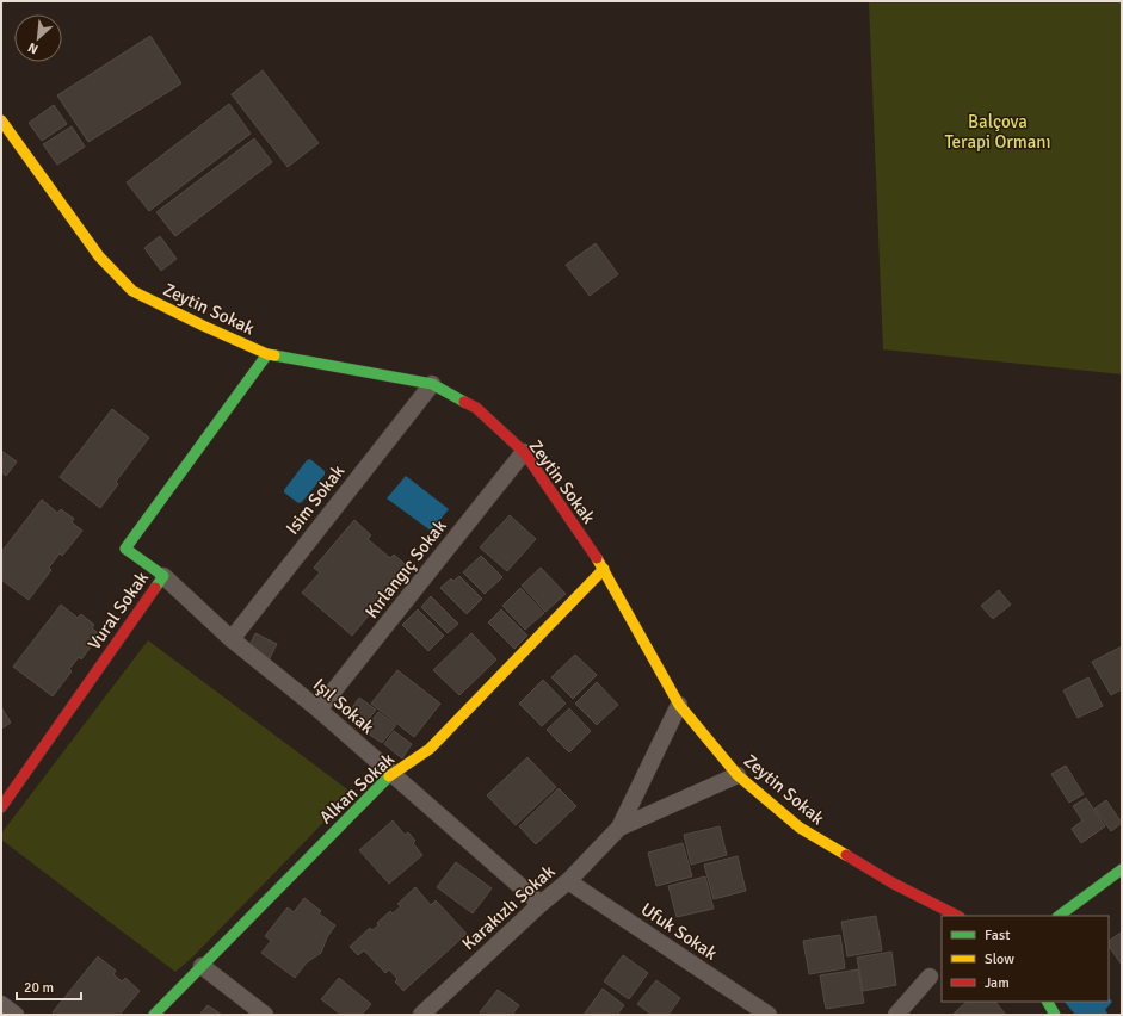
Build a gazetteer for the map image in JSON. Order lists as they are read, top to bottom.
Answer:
{
  "streets": {
    "street": [
      "Zeytin Sokak",
      "Isim Sokak",
      "Kırlangıç Sokak",
      "Vural Sokak",
      "Işıl Sokak",
      "Alkan Sokak",
      "Karakızlı Sokak",
      "Ufuk Sokak"
    ]
  },
  "crossings": [
    ["Zeytin Sokak", "Isim Sokak"],
    ["Zeytin Sokak", "Kırlangıç Sokak"],
    ["Zeytin Sokak", "Vural Sokak"],
    ["Zeytin Sokak", "Alkan Sokak"],
    ["Zeytin Sokak", "Karakızlı Sokak"],
    ["Isim Sokak", "Işıl Sokak"],
    ["Kırlangıç Sokak", "Işıl Sokak"],
    ["Vural Sokak", "Işıl Sokak"],
    ["Işıl Sokak", "Alkan Sokak"],
    ["Işıl Sokak", "Karakızlı Sokak"],
    ["Karakızlı Sokak", "Ufuk Sokak"]
  ],
  "parks": ["Balçova Terapi Ormanı"],
  "legend": ["Fast", "Slow", "Jam"],
  "scale_bar": "20 m",
  "north": "bottom left"
}
